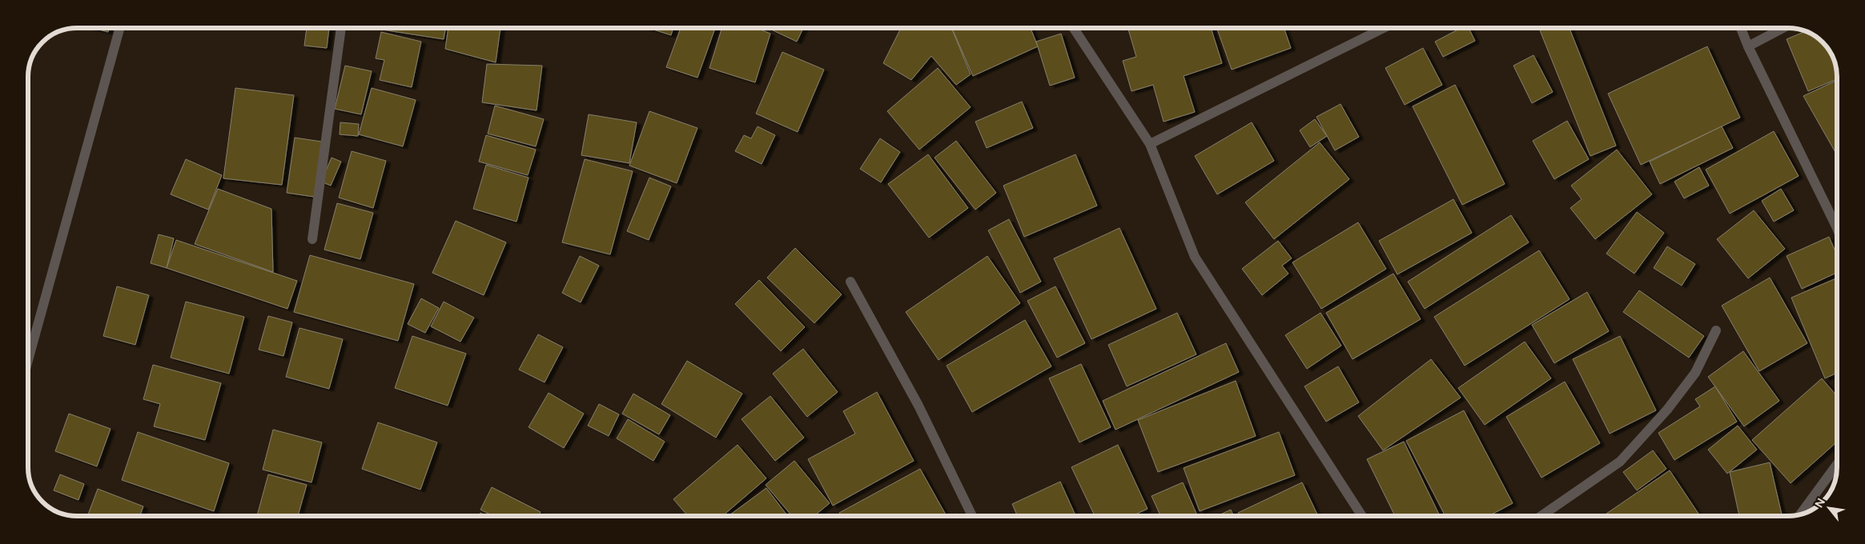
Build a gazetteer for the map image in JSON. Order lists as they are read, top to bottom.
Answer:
{
  "north": "top left"
}
